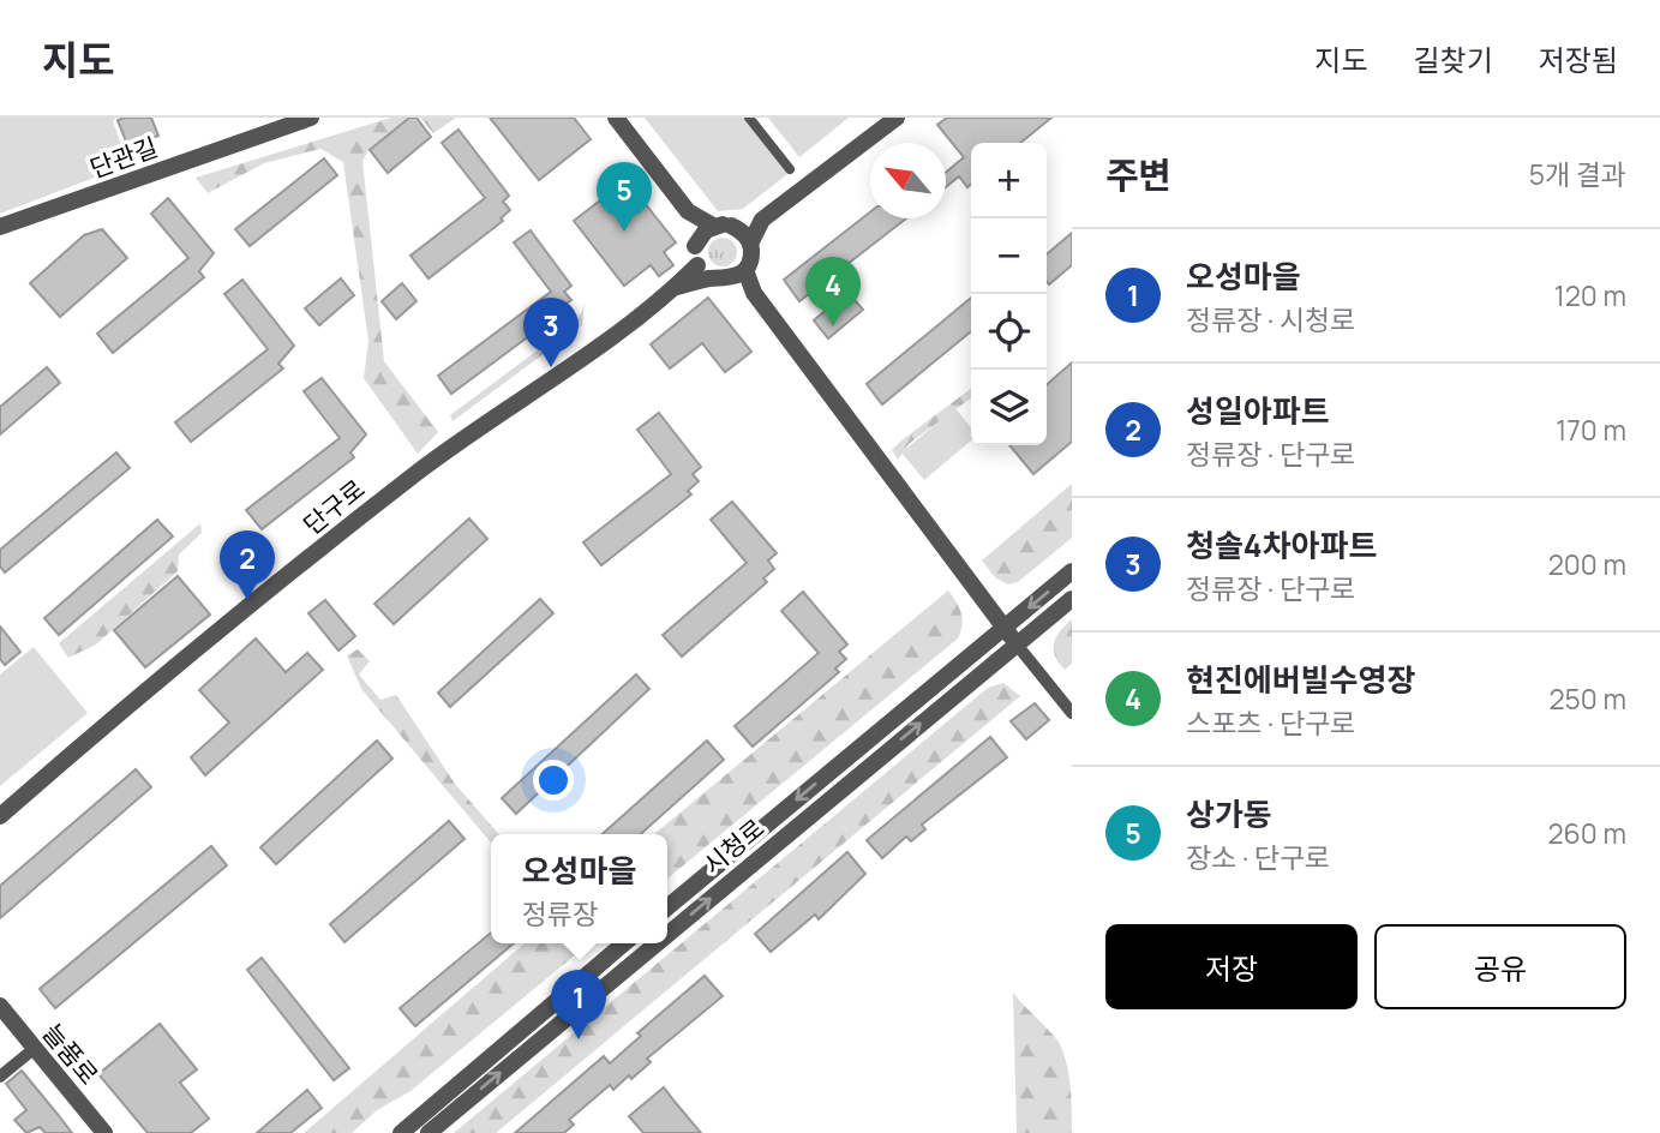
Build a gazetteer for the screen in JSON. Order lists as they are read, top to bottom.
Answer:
{
  "streets": {
    "street": [
      "단관길",
      "단구로",
      "시청로",
      "늘품로"
    ]
  },
  "north": "top left",
  "page": {
    "header": "지도",
    "nav": ["지도", "길찾기", "저장됨"],
    "heading": ["주변", "5개 결과"],
    "map_buttons": ["+", "−"],
    "pins": [
      "5",
      "4",
      "3",
      "2",
      "1"
    ],
    "list": [
      {
        "mark": "1",
        "name": "오성마을",
        "note": "정류장 · 시청로",
        "value": "120 m"
      },
      {
        "mark": "2",
        "name": "성일아파트",
        "note": "정류장 · 단구로",
        "value": "170 m"
      },
      {
        "mark": "3",
        "name": "청솔4차아파트",
        "note": "정류장 · 단구로",
        "value": "200 m"
      },
      {
        "mark": "4",
        "name": "현진에버빌수영장",
        "note": "스포츠 · 단구로",
        "value": "250 m"
      },
      {
        "mark": "5",
        "name": "상가동",
        "note": "장소 · 단구로",
        "value": "260 m"
      }
    ],
    "popup": ["오성마을", "정류장"],
    "buttons": ["저장", "공유"]
  }
}
